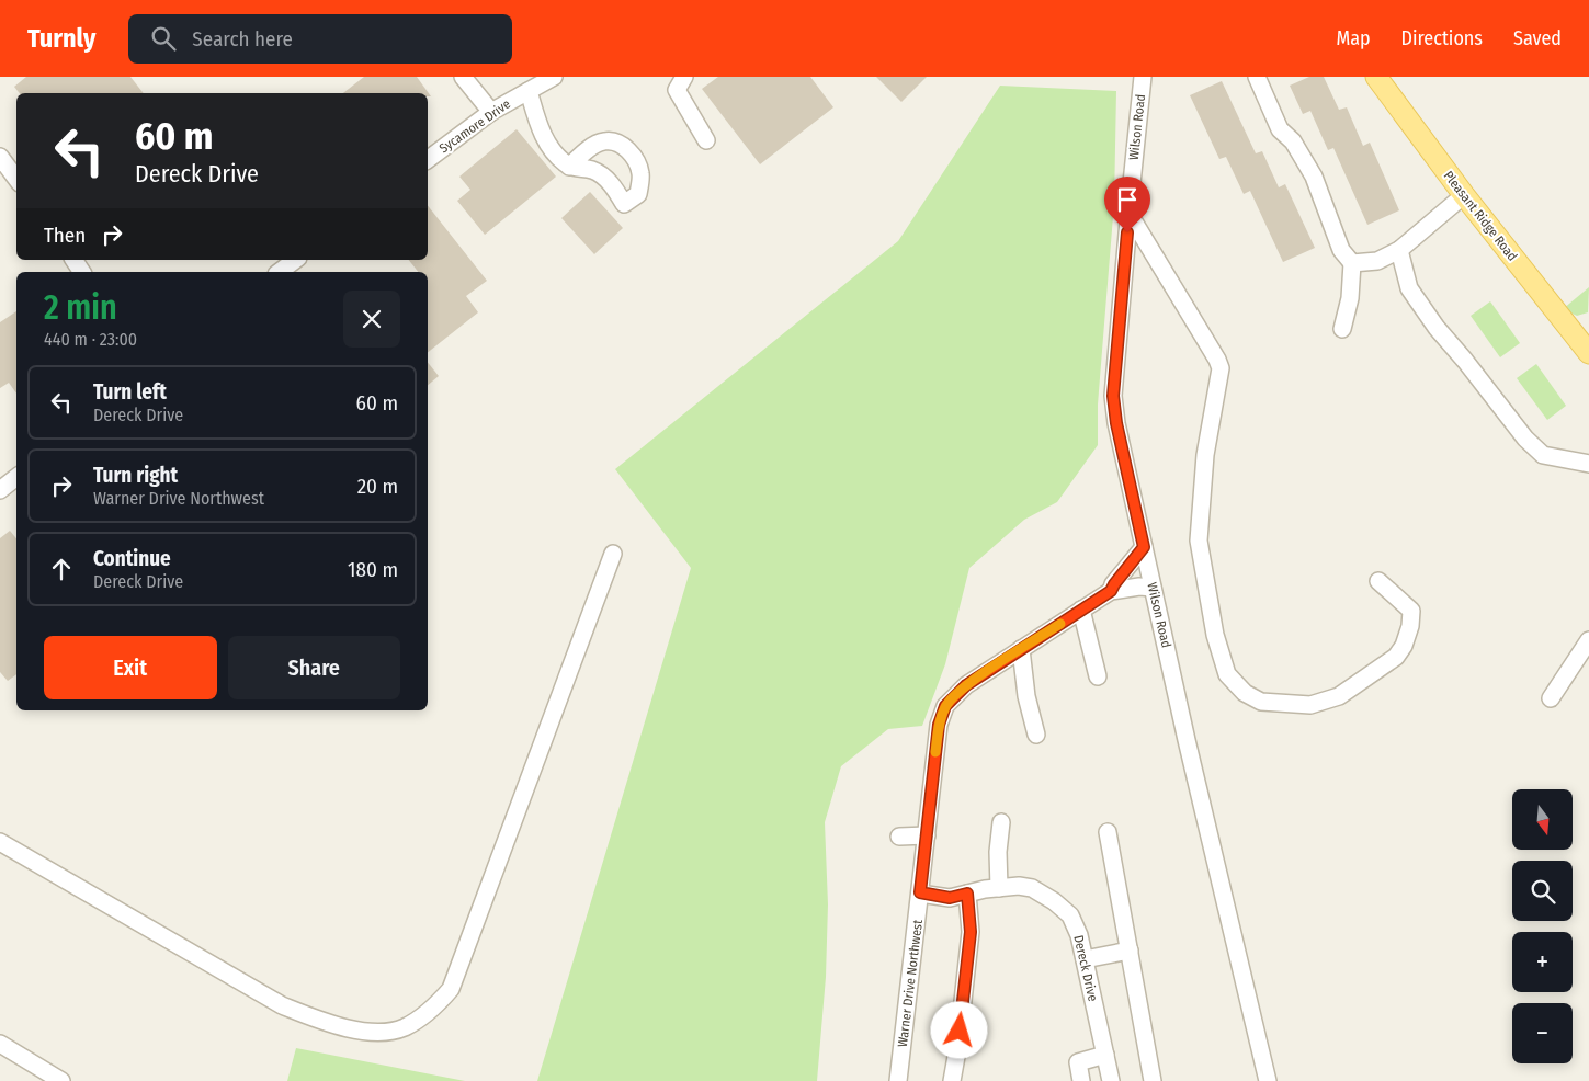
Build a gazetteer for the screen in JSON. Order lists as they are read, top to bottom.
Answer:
{
  "streets": {
    "main road": ["Pleasant Ridge Road"],
    "street": [
      "Sycamore Drive",
      "Wilson Road",
      "Dereck Drive",
      "Warner Drive Northwest"
    ]
  },
  "crossings": [
    ["Wilson Road", "Warner Drive Northwest"],
    ["Dereck Drive", "Warner Drive Northwest"]
  ],
  "north": "bottom",
  "page": {
    "header": "Turnly",
    "search": "Search here",
    "nav": ["Map", "Directions", "Saved"],
    "turn": ["60 m", "Dereck Drive"],
    "then": "Then",
    "heading": ["2 min", "440 m · 23:00"],
    "list": [
      {
        "name": "Turn left",
        "note": "Dereck Drive",
        "value": "60 m"
      },
      {
        "name": "Turn right",
        "note": "Warner Drive Northwest",
        "value": "20 m"
      },
      {
        "name": "Continue",
        "note": "Dereck Drive",
        "value": "180 m"
      }
    ],
    "buttons": ["Exit", "Share"],
    "map_buttons": ["+", "−"]
  }
}
